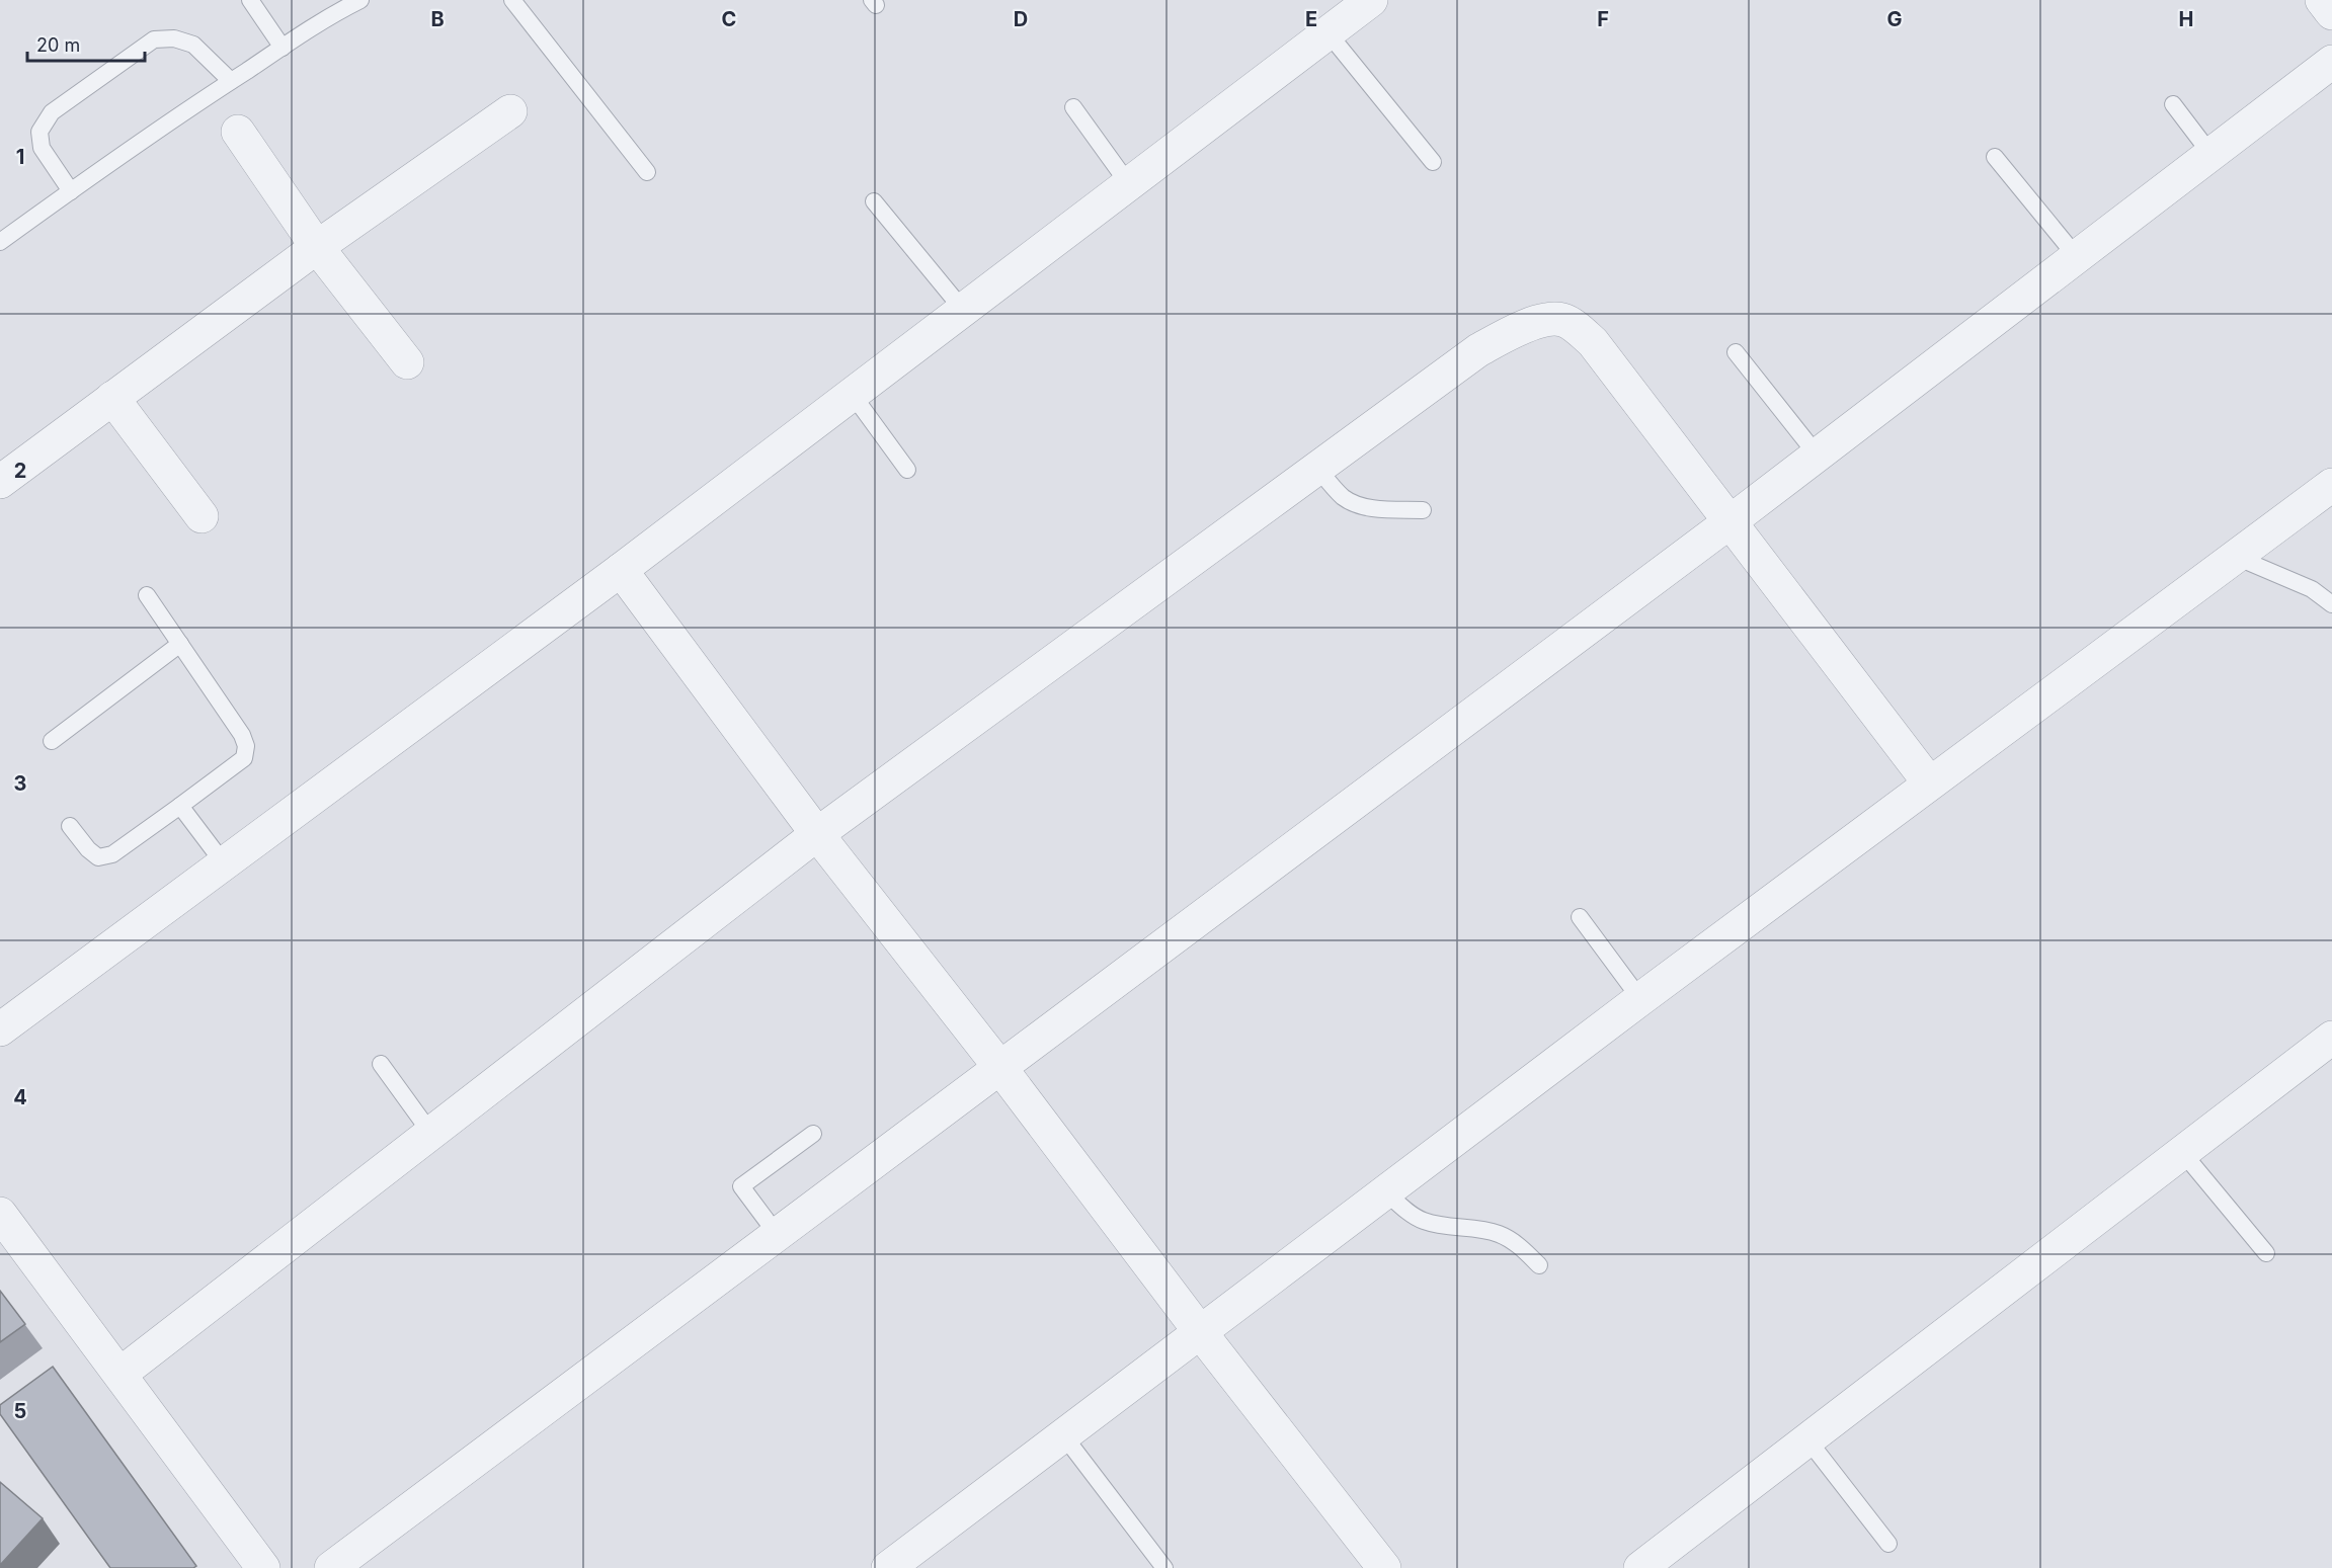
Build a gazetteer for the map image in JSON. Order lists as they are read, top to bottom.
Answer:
{
  "scale_bar": "20 m",
  "grid": {
    "columns": [
      "B",
      "C",
      "D",
      "E",
      "F",
      "G",
      "H"
    ],
    "rows": [
      "1",
      "2",
      "3",
      "4",
      "5"
    ]
  }
}
